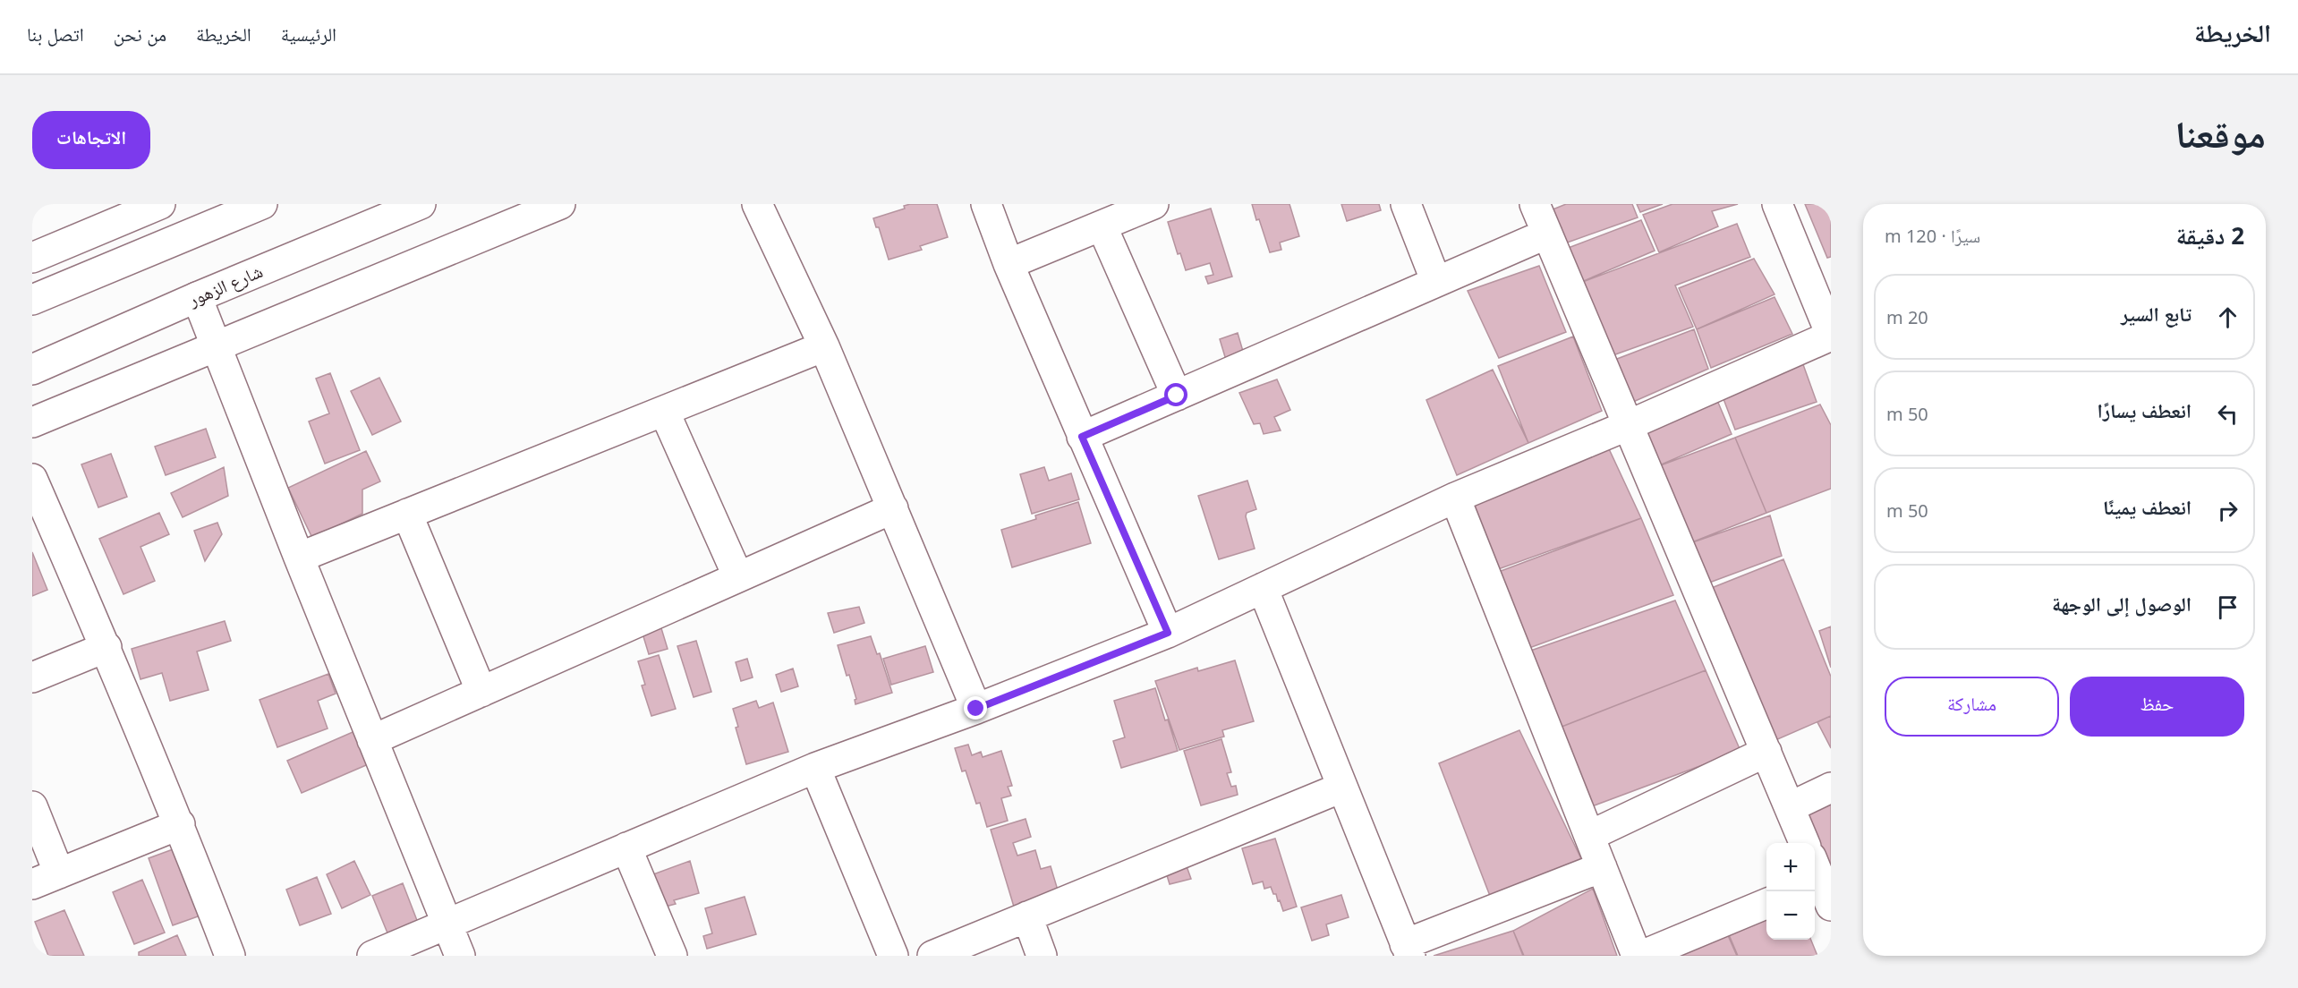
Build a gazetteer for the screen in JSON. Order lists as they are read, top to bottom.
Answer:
{
  "streets": {
    "street": ["شارع الزهور"]
  },
  "page": {
    "header": "الخريطة",
    "nav": [
      "الرئيسية",
      "الخريطة",
      "من نحن",
      "اتصل بنا"
    ],
    "title": "موقعنا",
    "buttons": [
      "الاتجاهات",
      ["حفظ", "مشاركة"]
    ],
    "heading": ["2 دقيقة", "سيرًا · 120 m"],
    "list": [
      ["تابع السير", "20 m"],
      ["انعطف يسارًا", "50 m"],
      ["انعطف يمينًا", "50 m"],
      "الوصول إلى الوجهة"
    ],
    "map_buttons": ["+", "−"]
  }
}
